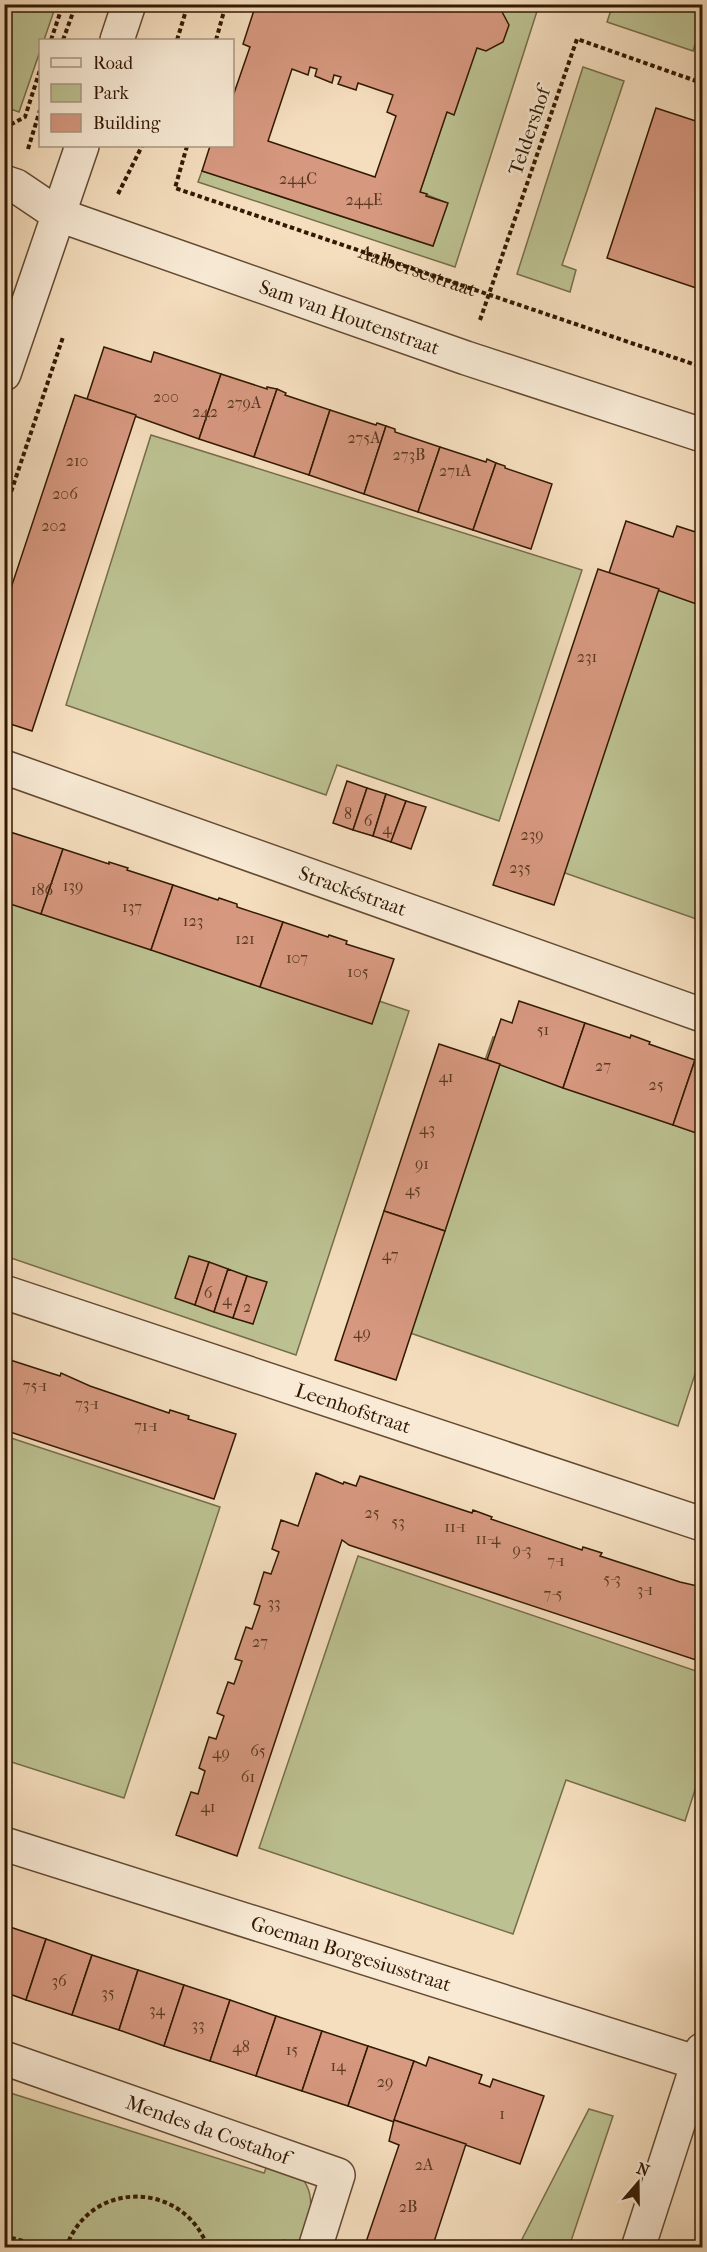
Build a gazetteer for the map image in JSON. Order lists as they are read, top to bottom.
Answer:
{
  "streets": {
    "street": [
      "Sam van Houtenstraat",
      "Strackéstraat",
      "Leenhofstraat",
      "Goeman Borgesiusstraat",
      "Mendes da Costahof"
    ],
    "path": ["Teldershof", "Aalbersestraat"]
  },
  "crossings": [
    ["Teldershof", "Aalbersestraat"],
    ["Teldershof", "Sam van Houtenstraat"]
  ],
  "house_numbers": [
    "244C",
    "244E",
    "200",
    "279A",
    "242",
    "275A",
    "273B",
    "210",
    "271A",
    "206",
    "202",
    "231",
    "8",
    "6",
    "4",
    "239",
    "235",
    "139",
    "186",
    "137",
    "123",
    "121",
    "107",
    "105",
    "51",
    "27",
    "41",
    "25",
    "43",
    "91",
    "45",
    "47",
    "6",
    "4",
    "2",
    "49",
    "75-1",
    "73-1",
    "71-1",
    "25",
    "53",
    "11-1",
    "11-4",
    "9-3",
    "7-1",
    "5-3",
    "3-1",
    "7-5",
    "33",
    "27",
    "65",
    "49",
    "61",
    "41",
    "36",
    "35",
    "34",
    "33",
    "48",
    "15",
    "14",
    "29",
    "1",
    "2A",
    "2B"
  ],
  "legend": ["Road", "Park", "Building"],
  "north": "top"
}
